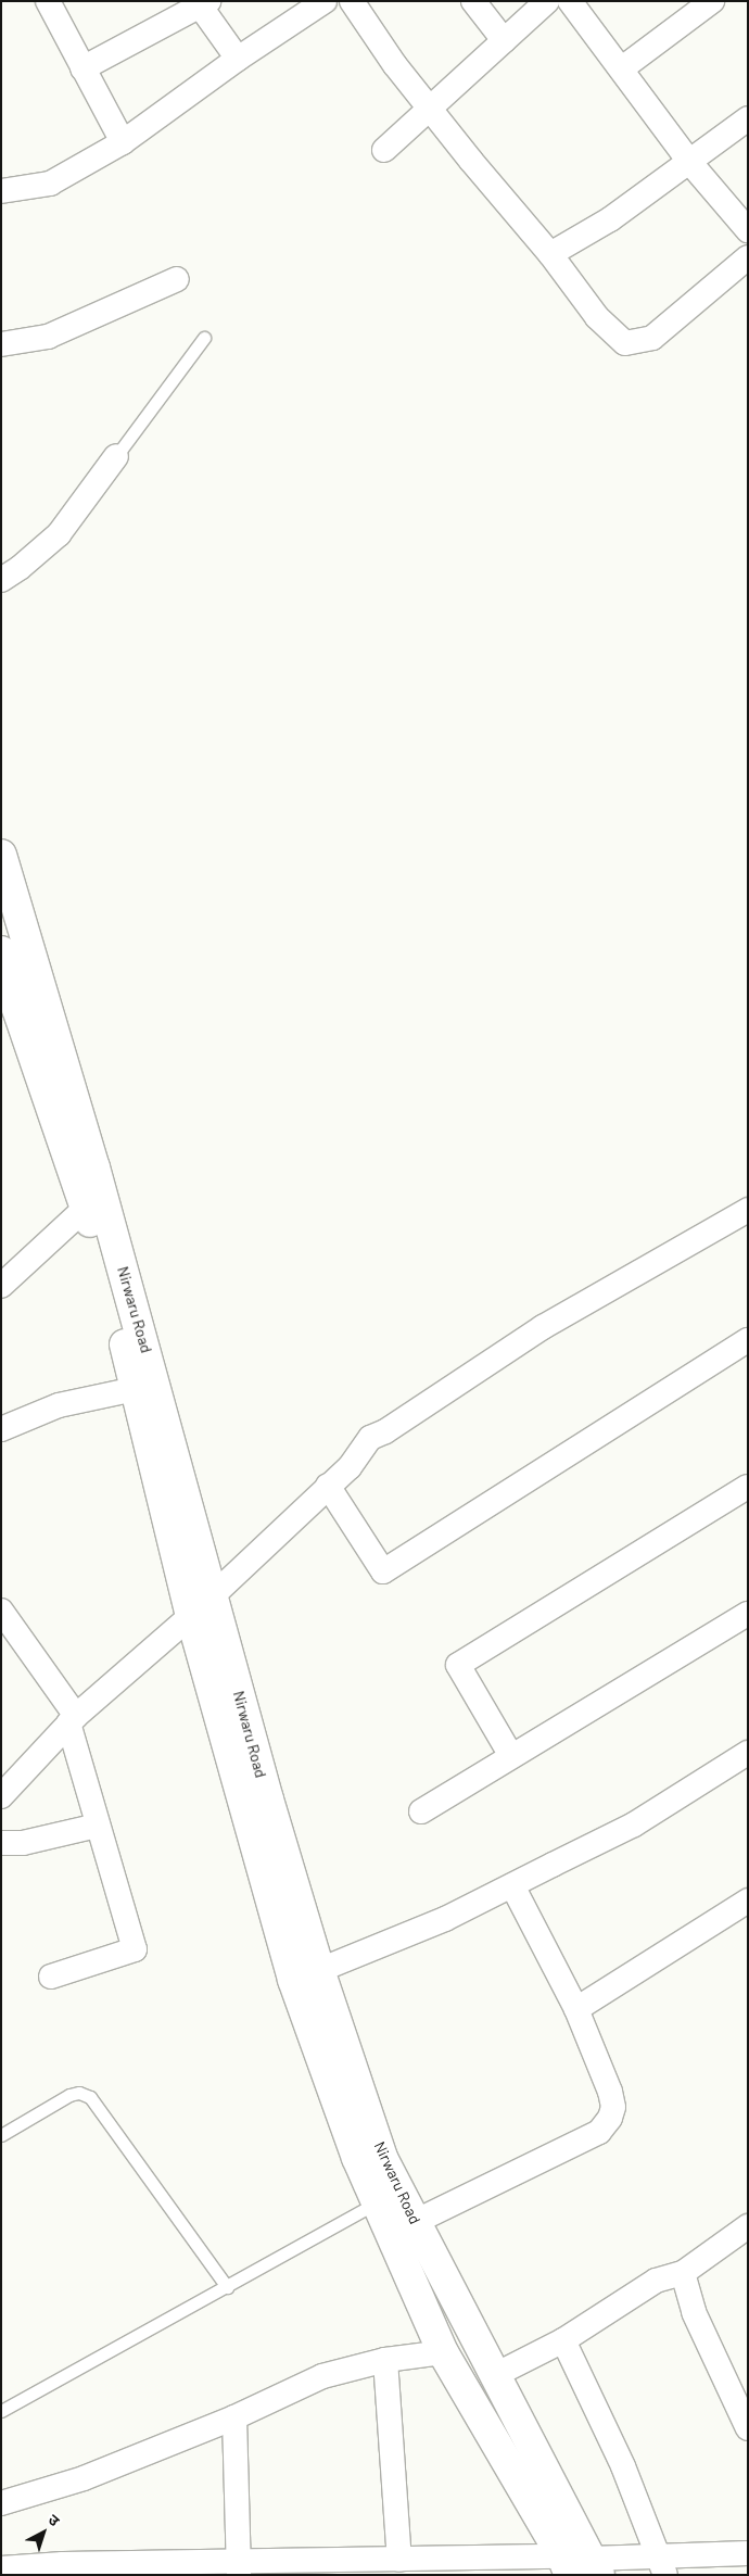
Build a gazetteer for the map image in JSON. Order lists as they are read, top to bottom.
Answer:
{
  "streets": {
    "street": ["Nirwaru Road"]
  },
  "north": "top right"
}
